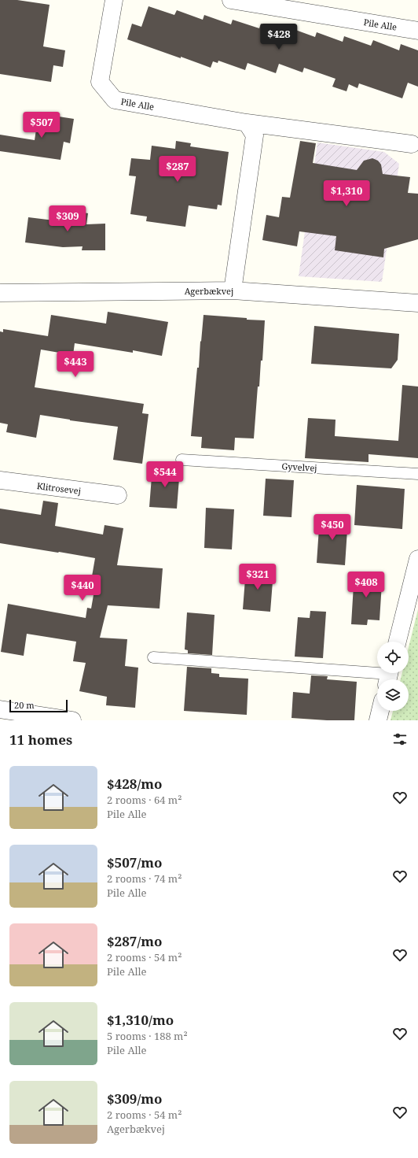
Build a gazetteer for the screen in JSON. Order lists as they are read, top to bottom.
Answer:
{
  "streets": {
    "street": ["Pile Alle", "Agerbækvej", "Klitrosevej"],
    "lane": ["Gyvelvej"]
  },
  "scale_bar": "20 m",
  "page": {
    "price": [
      "$428",
      "$507",
      "$287",
      "$1,310",
      "$309",
      "$443",
      "$544",
      "$450",
      "$321",
      "$408",
      "$440"
    ],
    "scale": "20 m",
    "heading": "11 homes",
    "list": [
      {
        "name": "$428/mo",
        "note": "2 rooms · 64 m² · Pile Alle"
      },
      {
        "name": "$507/mo",
        "note": "2 rooms · 74 m² · Pile Alle"
      },
      {
        "name": "$287/mo",
        "note": "2 rooms · 54 m² · Pile Alle"
      },
      {
        "name": "$1,310/mo",
        "note": "5 rooms · 188 m² · Pile Alle"
      },
      {
        "name": "$309/mo",
        "note": "2 rooms · 54 m² · Agerbækvej"
      }
    ]
  }
}
